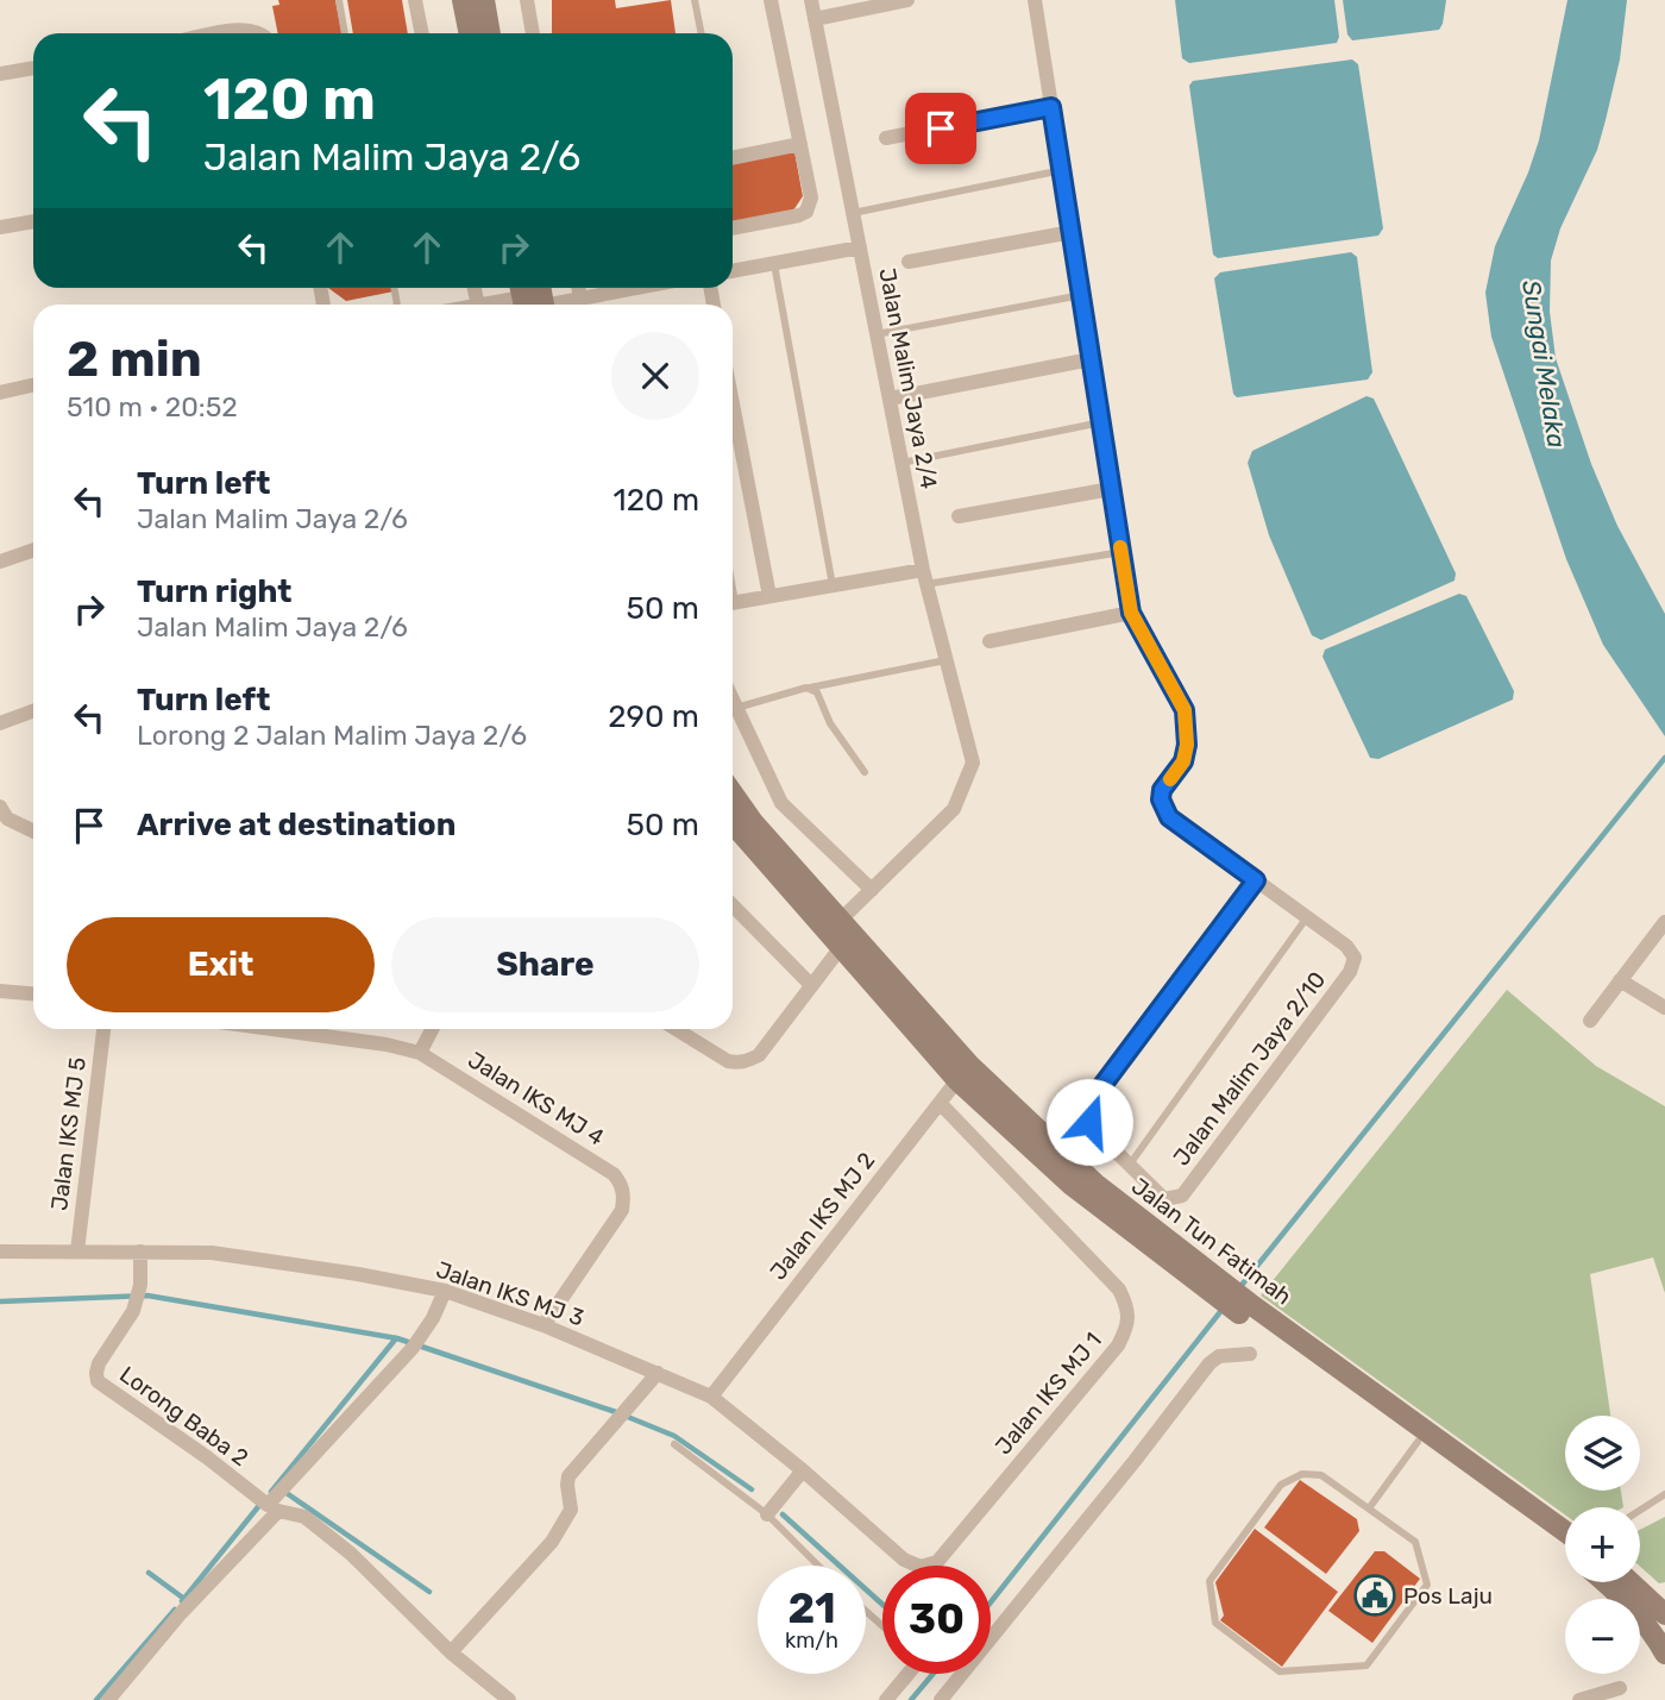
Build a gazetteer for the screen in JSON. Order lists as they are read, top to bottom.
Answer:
{
  "streets": {
    "main road": ["Jalan Tun Fatimah"],
    "street": [
      "Jalan Malim Jaya 2/4",
      "Jalan Malim Jaya 2/10",
      "Jalan IKS MJ 4",
      "Jalan IKS MJ 5",
      "Jalan IKS MJ 2",
      "Jalan IKS MJ 3",
      "Jalan IKS MJ 1",
      "Lorong Baba 2"
    ]
  },
  "crossings": [
    ["Jalan IKS MJ 4", "Jalan IKS MJ 3"],
    ["Jalan IKS MJ 5", "Jalan IKS MJ 3"],
    ["Jalan IKS MJ 2", "Jalan Tun Fatimah"],
    ["Jalan IKS MJ 2", "Jalan IKS MJ 3"],
    ["Jalan IKS MJ 2", "Jalan IKS MJ 1"],
    ["Jalan IKS MJ 3", "Lorong Baba 2"]
  ],
  "water": ["Sungai Melaka"],
  "places": {
    "public building": ["Pos Laju"]
  },
  "page": {
    "turn": ["120 m", "Jalan Malim Jaya 2/6"],
    "heading": ["2 min", "510 m · 20:52"],
    "list": [
      {
        "name": "Turn left",
        "note": "Jalan Malim Jaya 2/6",
        "value": "120 m"
      },
      {
        "name": "Turn right",
        "note": "Jalan Malim Jaya 2/6",
        "value": "50 m"
      },
      {
        "name": "Turn left",
        "note": "Lorong 2 Jalan Malim Jaya 2/6",
        "value": "290 m"
      },
      {
        "name": "Arrive at destination",
        "value": "50 m"
      }
    ],
    "buttons": ["Exit", "Share"],
    "map_buttons": ["+", "−"],
    "speed": "21 km/h",
    "limit": "30"
  }
}
